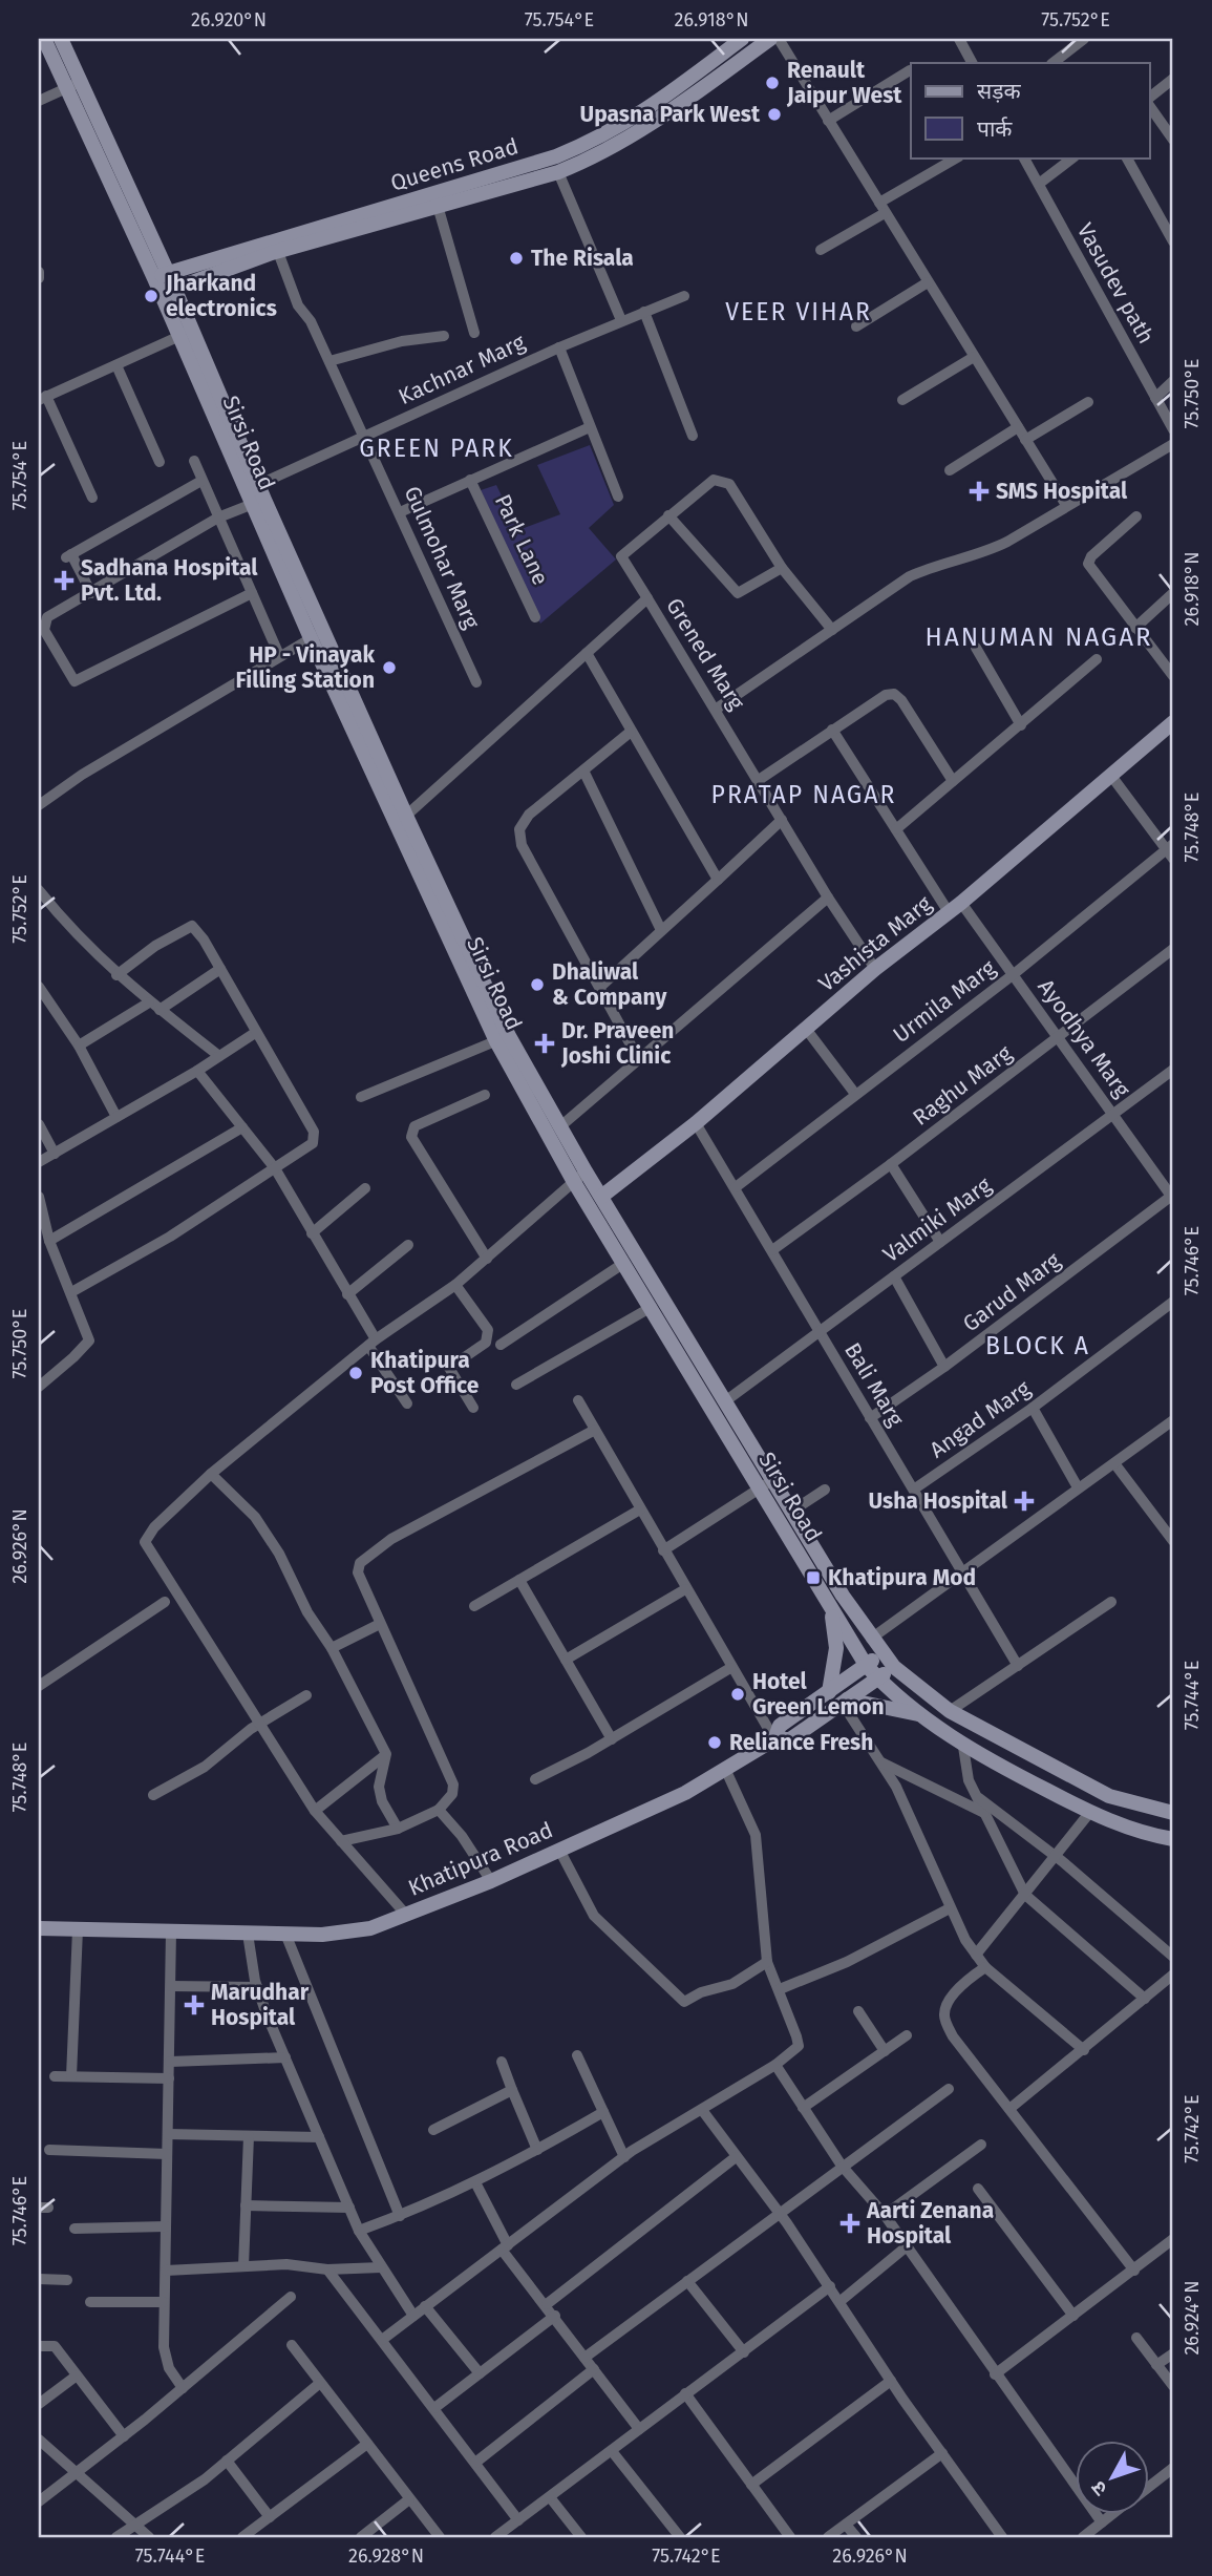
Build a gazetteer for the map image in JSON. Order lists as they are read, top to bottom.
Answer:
{
  "streets": {
    "street": [
      "Queens Road",
      "Vasudev path",
      "Kachnar Marg",
      "Sirsi Road",
      "Park Lane",
      "Gulmohar Marg",
      "Grened Marg",
      "Vashista Marg",
      "Urmila Marg",
      "Ayodhya Marg",
      "Raghu Marg",
      "Valmiki Marg",
      "Garud Marg",
      "Bali Marg",
      "Angad Marg",
      "Khatipura Road"
    ]
  },
  "crossings": [
    ["Queens Road", "Sirsi Road"],
    ["Queens Road", "Gulmohar Marg"],
    ["Kachnar Marg", "Sirsi Road"],
    ["Kachnar Marg", "Gulmohar Marg"],
    ["Sirsi Road", "Grened Marg"],
    ["Sirsi Road", "Vashista Marg"],
    ["Sirsi Road", "Valmiki Marg"],
    ["Sirsi Road", "Khatipura Road"],
    ["Grened Marg", "Vashista Marg"],
    ["Vashista Marg", "Ayodhya Marg"],
    ["Vashista Marg", "Bali Marg"],
    ["Urmila Marg", "Ayodhya Marg"],
    ["Urmila Marg", "Bali Marg"],
    ["Ayodhya Marg", "Raghu Marg"],
    ["Ayodhya Marg", "Valmiki Marg"],
    ["Ayodhya Marg", "Garud Marg"],
    ["Raghu Marg", "Bali Marg"],
    ["Valmiki Marg", "Bali Marg"],
    ["Garud Marg", "Bali Marg"],
    ["Bali Marg", "Angad Marg"]
  ],
  "districts": [
    "VEER VIHAR",
    "GREEN PARK",
    "HANUMAN NAGAR",
    "PRATAP NAGAR",
    "BLOCK A"
  ],
  "places": {
    "other": [
      "Renault Jaipur West",
      "Upasna Park West",
      "The Risala",
      "Jharkand electronics",
      "HP - Vinayak Filling Station",
      "Dhaliwal & Company",
      "Khatipura Post Office",
      "Hotel Green Lemon",
      "Reliance Fresh"
    ],
    "health": [
      "SMS Hospital",
      "Sadhana Hospital Pvt. Ltd.",
      "Dr. Praveen Joshi Clinic",
      "Usha Hospital",
      "Marudhar Hospital",
      "Aarti Zenana Hospital"
    ],
    "transit": ["Khatipura Mod"]
  },
  "legend": ["सड़क", "पार्क"],
  "north": "bottom left",
  "coordinates": [
    "26.920°N",
    "75.754°E",
    "26.918°N",
    "75.752°E",
    "75.750°E",
    "75.748°E",
    "75.746°E",
    "26.926°N",
    "75.744°E",
    "75.742°E",
    "26.924°N",
    "26.928°N"
  ]
}
